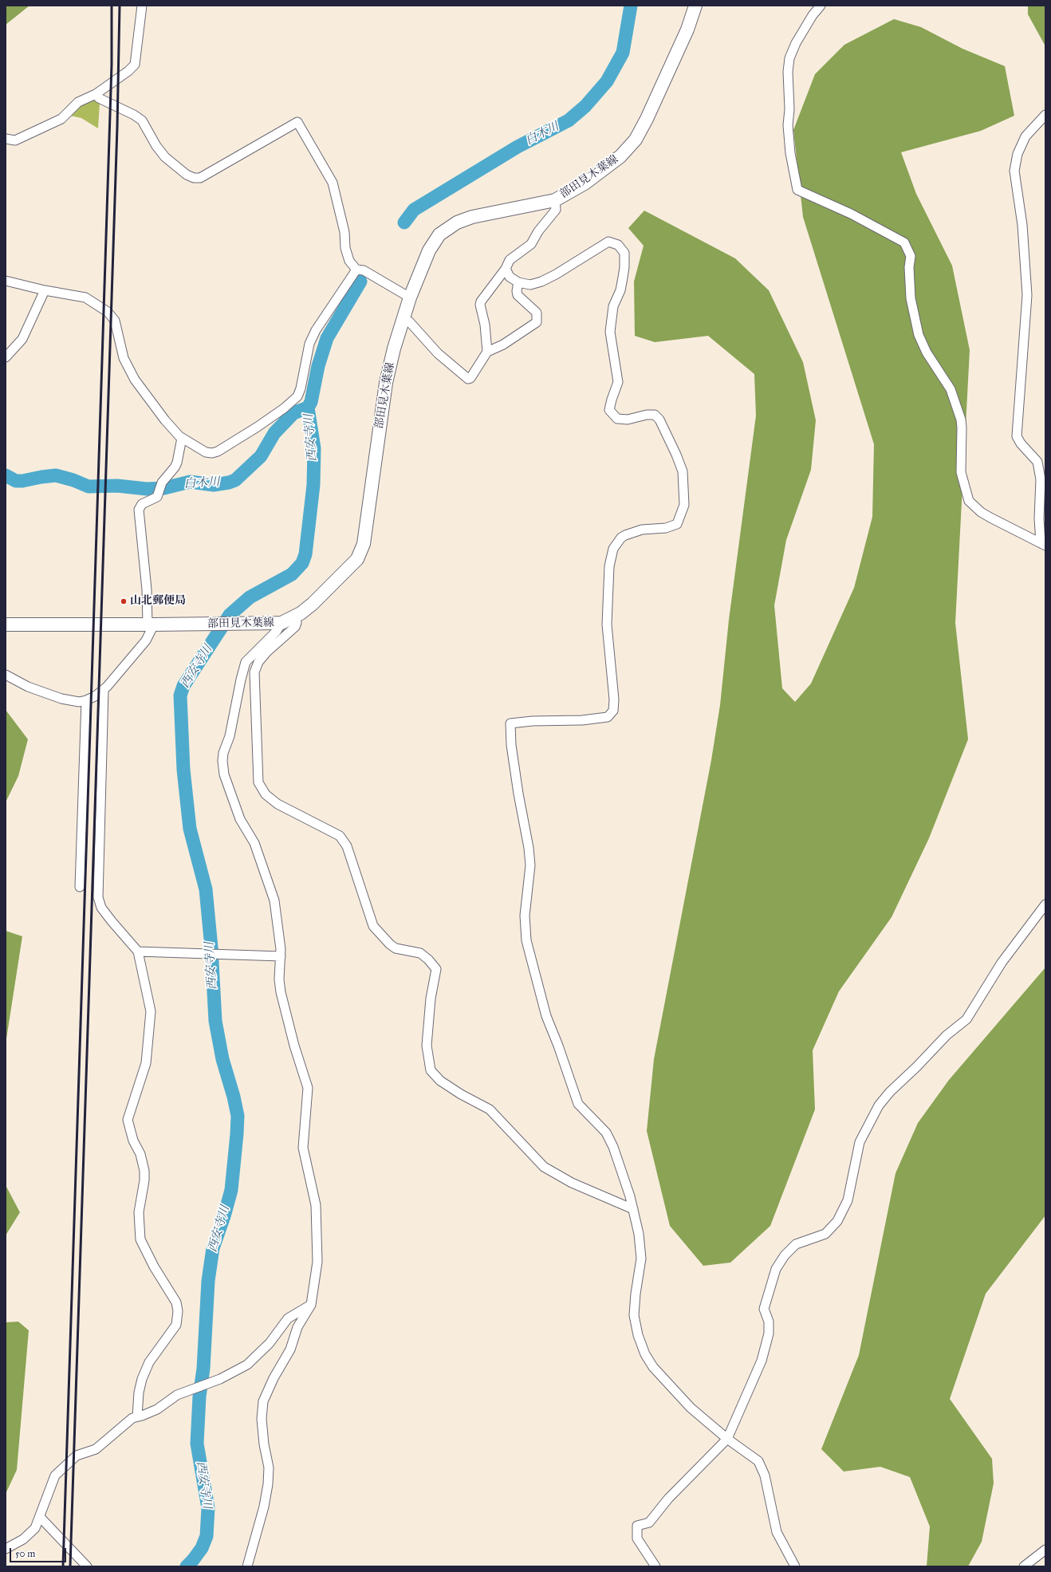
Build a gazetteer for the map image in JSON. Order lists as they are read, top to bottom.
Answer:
{
  "streets": {
    "main road": ["部田見木葉線"]
  },
  "water": ["白木川", "西安寺川"],
  "places": ["山北郵便局"],
  "scale_bar": "50 m"
}
